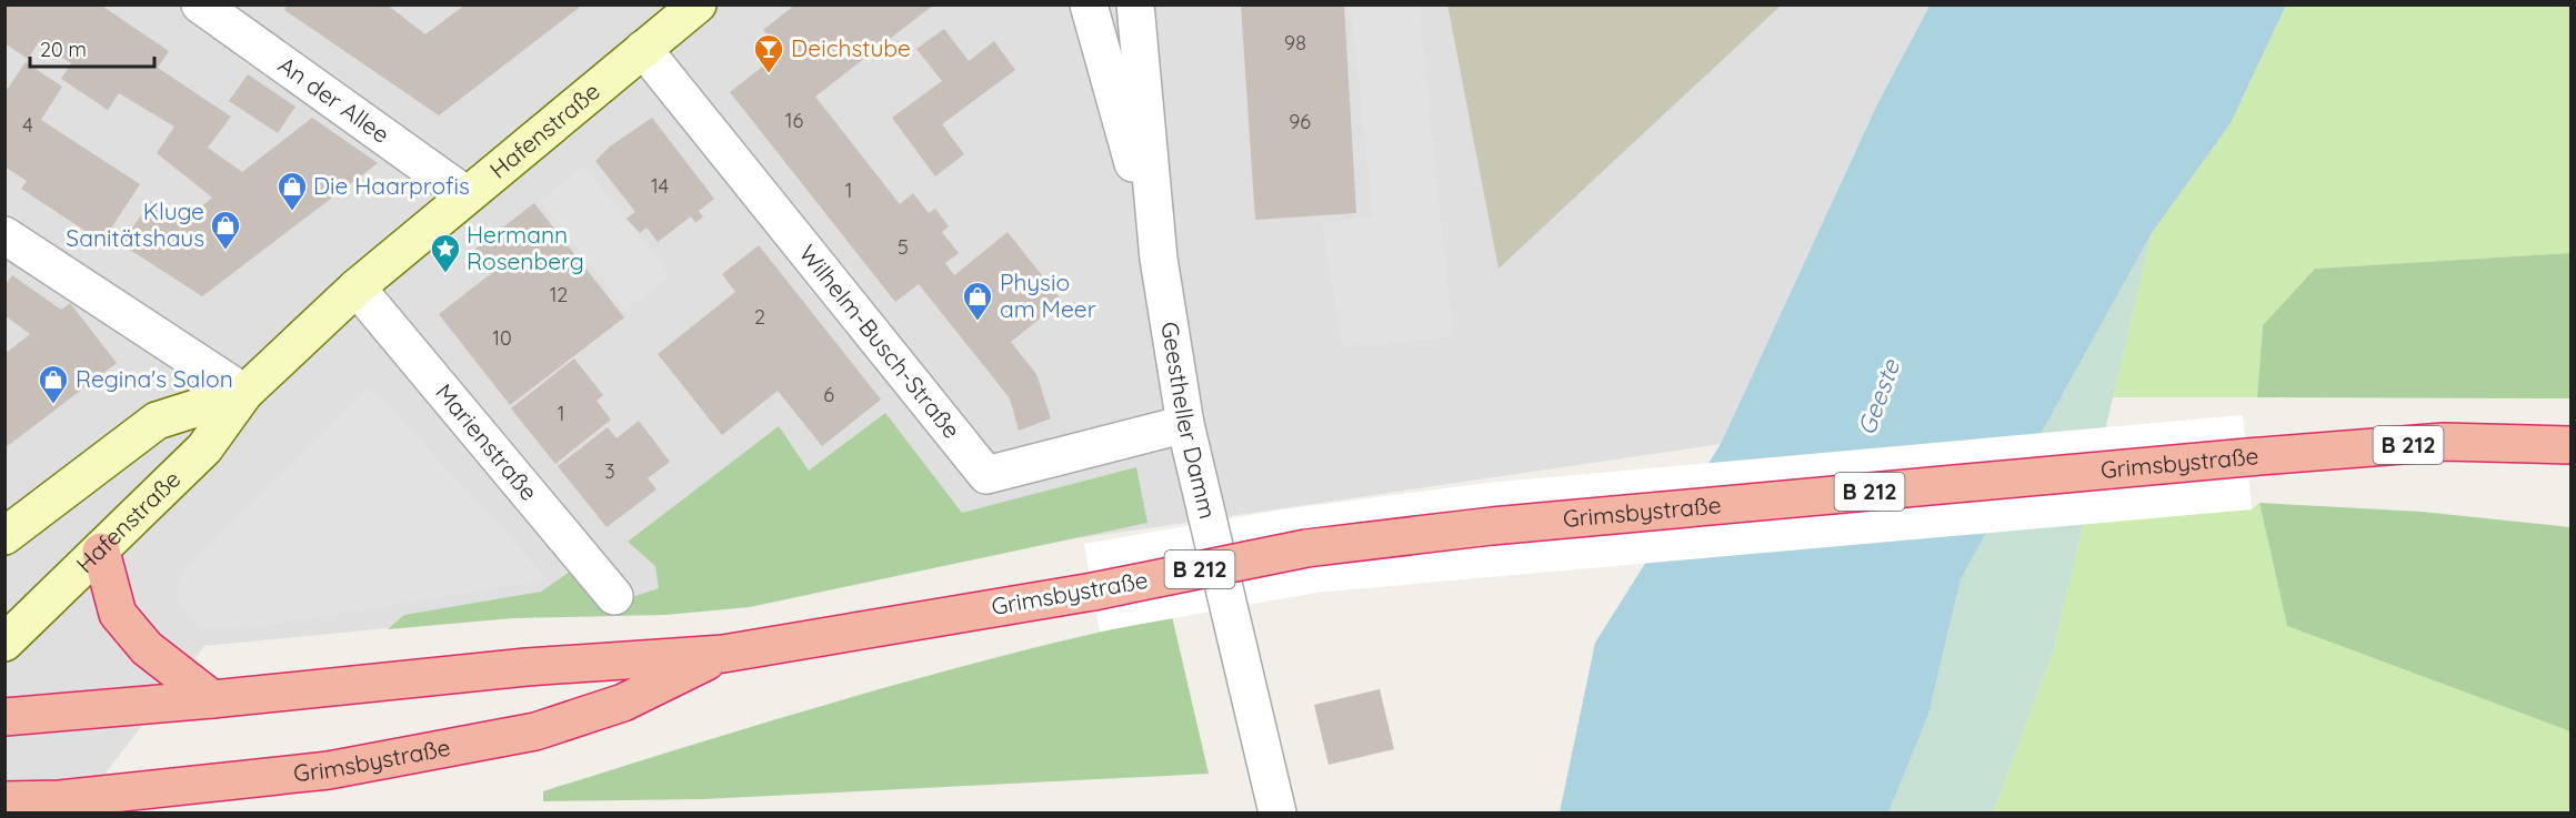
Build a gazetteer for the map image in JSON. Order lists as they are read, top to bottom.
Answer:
{
  "streets": {
    "highway": ["B 212", "Grimsbystraße"],
    "main road": ["Hafenstraße"],
    "street": [
      "An der Allee",
      "Wilhelm-Busch-Straße",
      "Geestheller Damm",
      "Marienstraße"
    ]
  },
  "crossings": [
    ["An der Allee", "Hafenstraße"],
    ["Hafenstraße", "Wilhelm-Busch-Straße"],
    ["Hafenstraße", "Marienstraße"],
    ["Wilhelm-Busch-Straße", "Geestheller Damm"]
  ],
  "water": ["Geeste"],
  "places": {
    "bar": ["Deichstube"],
    "shop": [
      "Die Haarprofis",
      "Kluge Sanitätshaus",
      "Physio am Meer",
      "Regina's Salon"
    ],
    "place": ["Hermann Rosenberg"]
  },
  "house_numbers": [
    "98",
    "16",
    "96",
    "4",
    "14",
    "1",
    "5",
    "12",
    "2",
    "10",
    "6",
    "1",
    "3"
  ],
  "scale_bar": "20 m"
}
